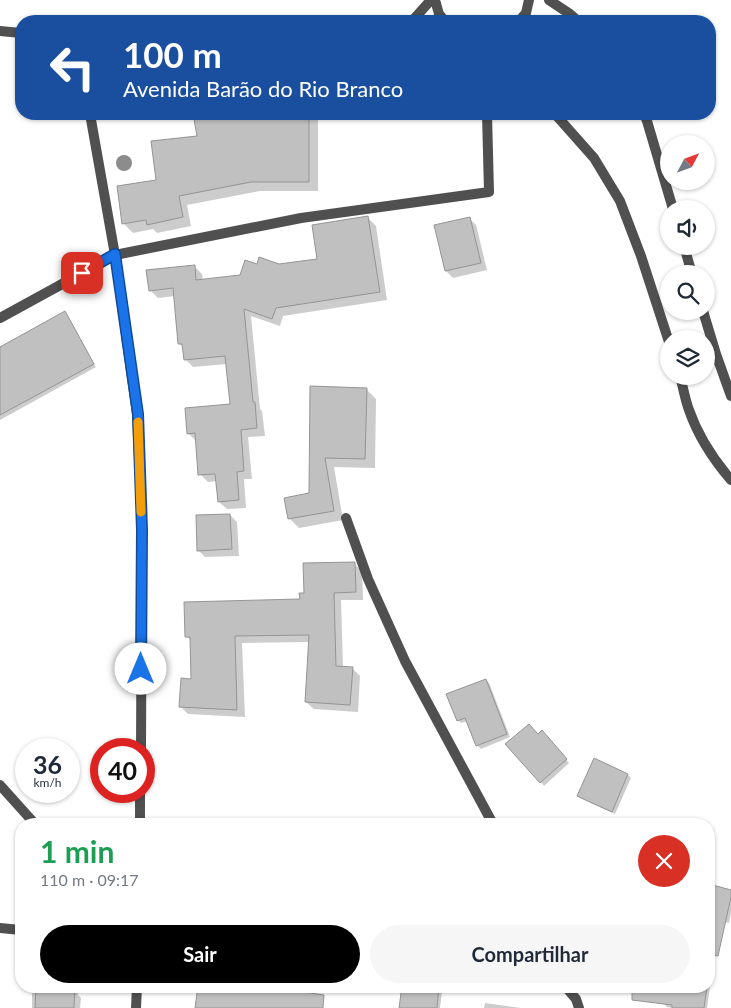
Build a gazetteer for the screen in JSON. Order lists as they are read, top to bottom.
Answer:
{
  "north": "top right",
  "page": {
    "turn": ["100 m", "Avenida Barão do Rio Branco"],
    "speed": "36 km/h",
    "limit": "40",
    "heading": ["1 min", "110 m · 09:17"],
    "buttons": ["Sair", "Compartilhar"]
  }
}
